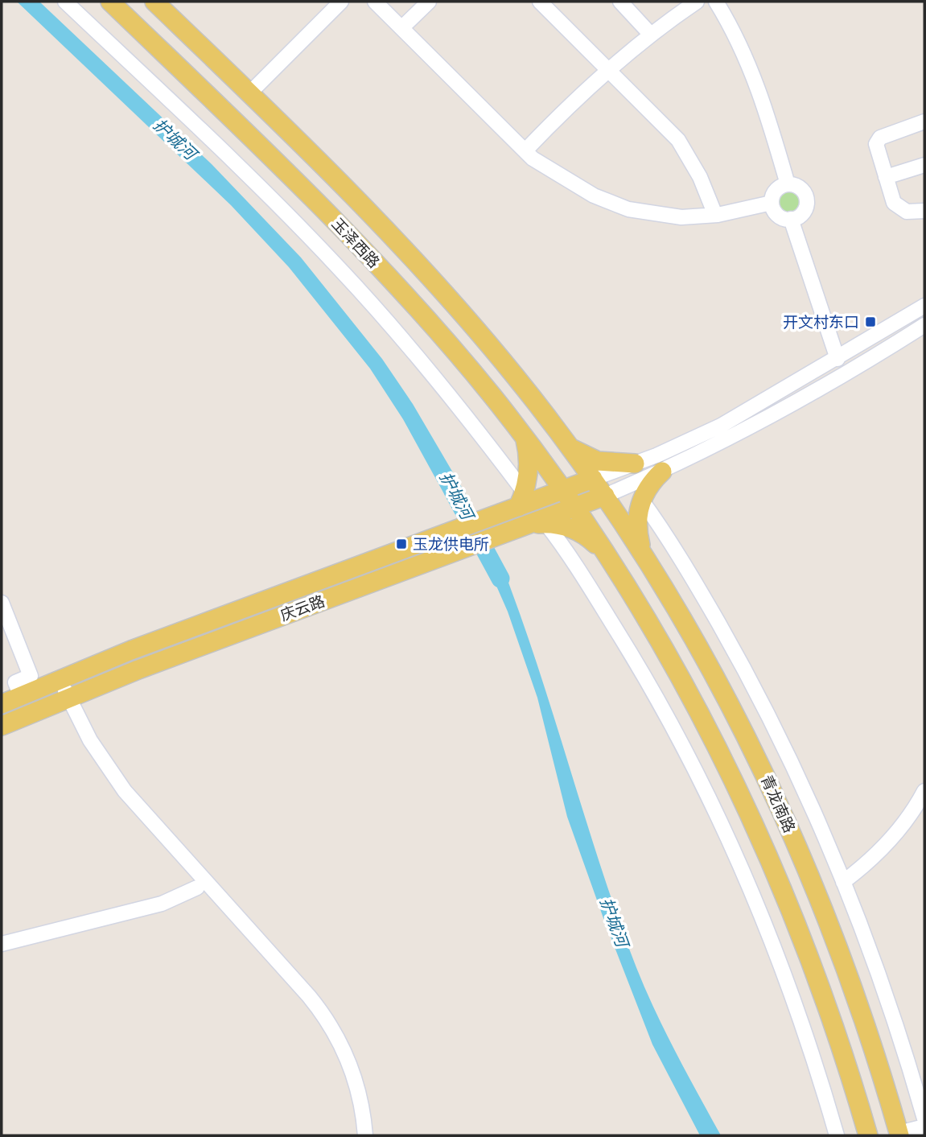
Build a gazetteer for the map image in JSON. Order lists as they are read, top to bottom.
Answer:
{
  "streets": {
    "main road": ["玉泽西路", "庆云路", "青龙南路"]
  },
  "crossings": [
    ["玉泽西路", "庆云路"],
    ["玉泽西路", "青龙南路"],
    ["庆云路", "青龙南路"]
  ],
  "water": ["护城河"],
  "places": {
    "transit": ["开文村东口", "玉龙供电所"]
  }
}
